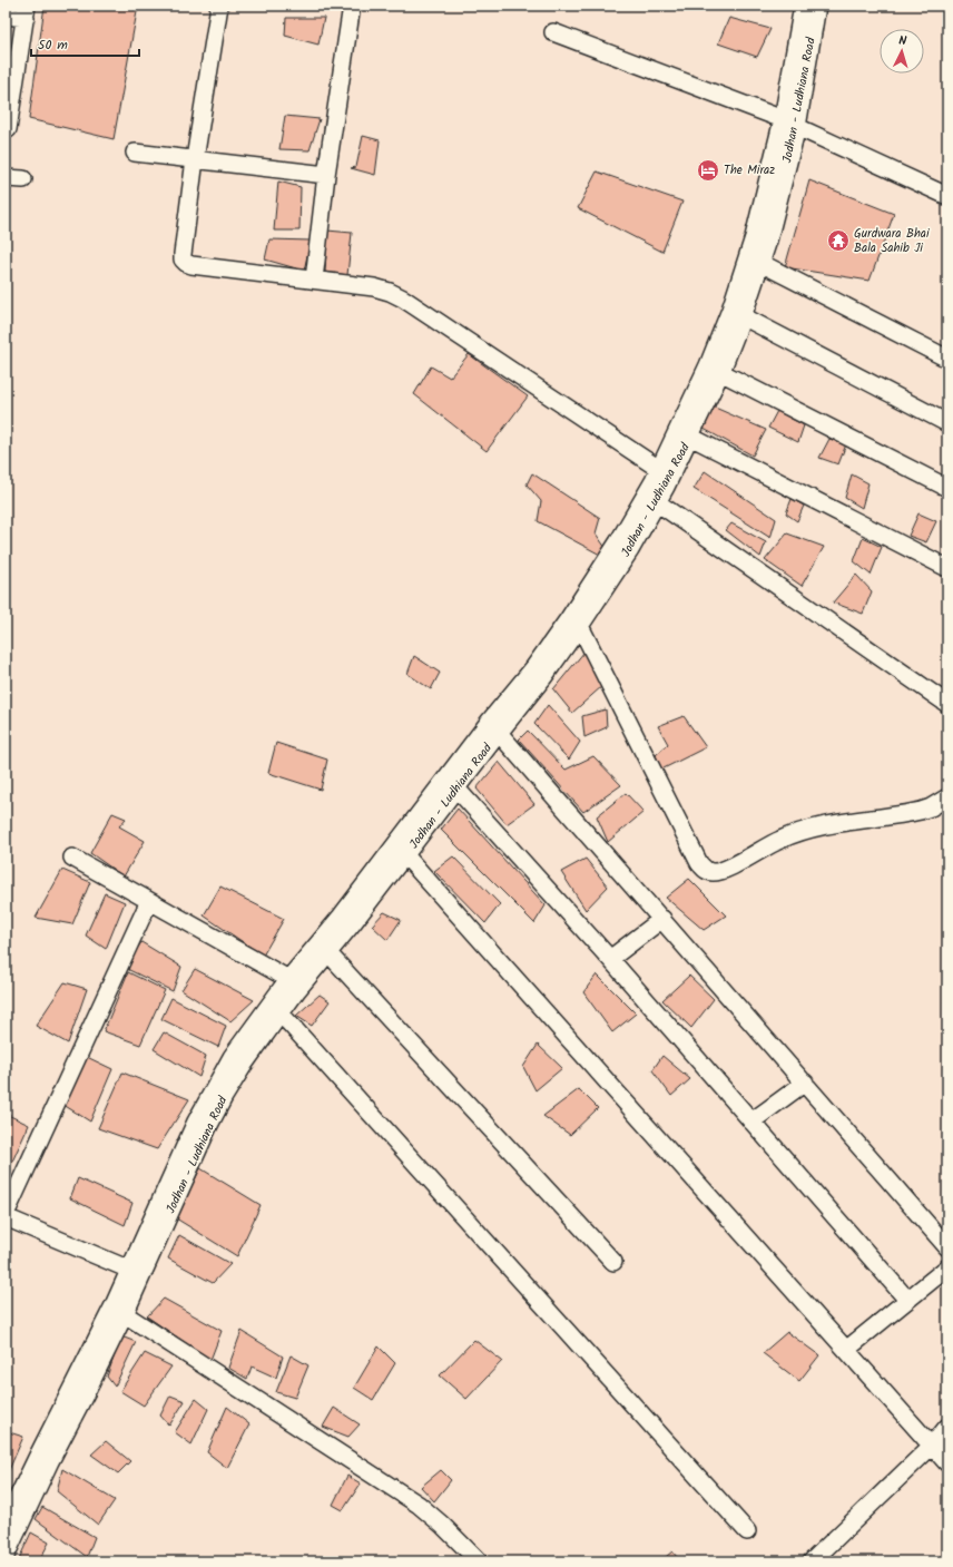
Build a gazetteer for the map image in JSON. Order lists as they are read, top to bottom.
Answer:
{
  "streets": {
    "street": ["Jodhan - Ludhiana Road"]
  },
  "places": {
    "hotel": ["The Miraz"],
    "temple": ["Gurdwara Bhai Bala Sahib Ji"]
  },
  "scale_bar": "50 m",
  "north": "top"
}
